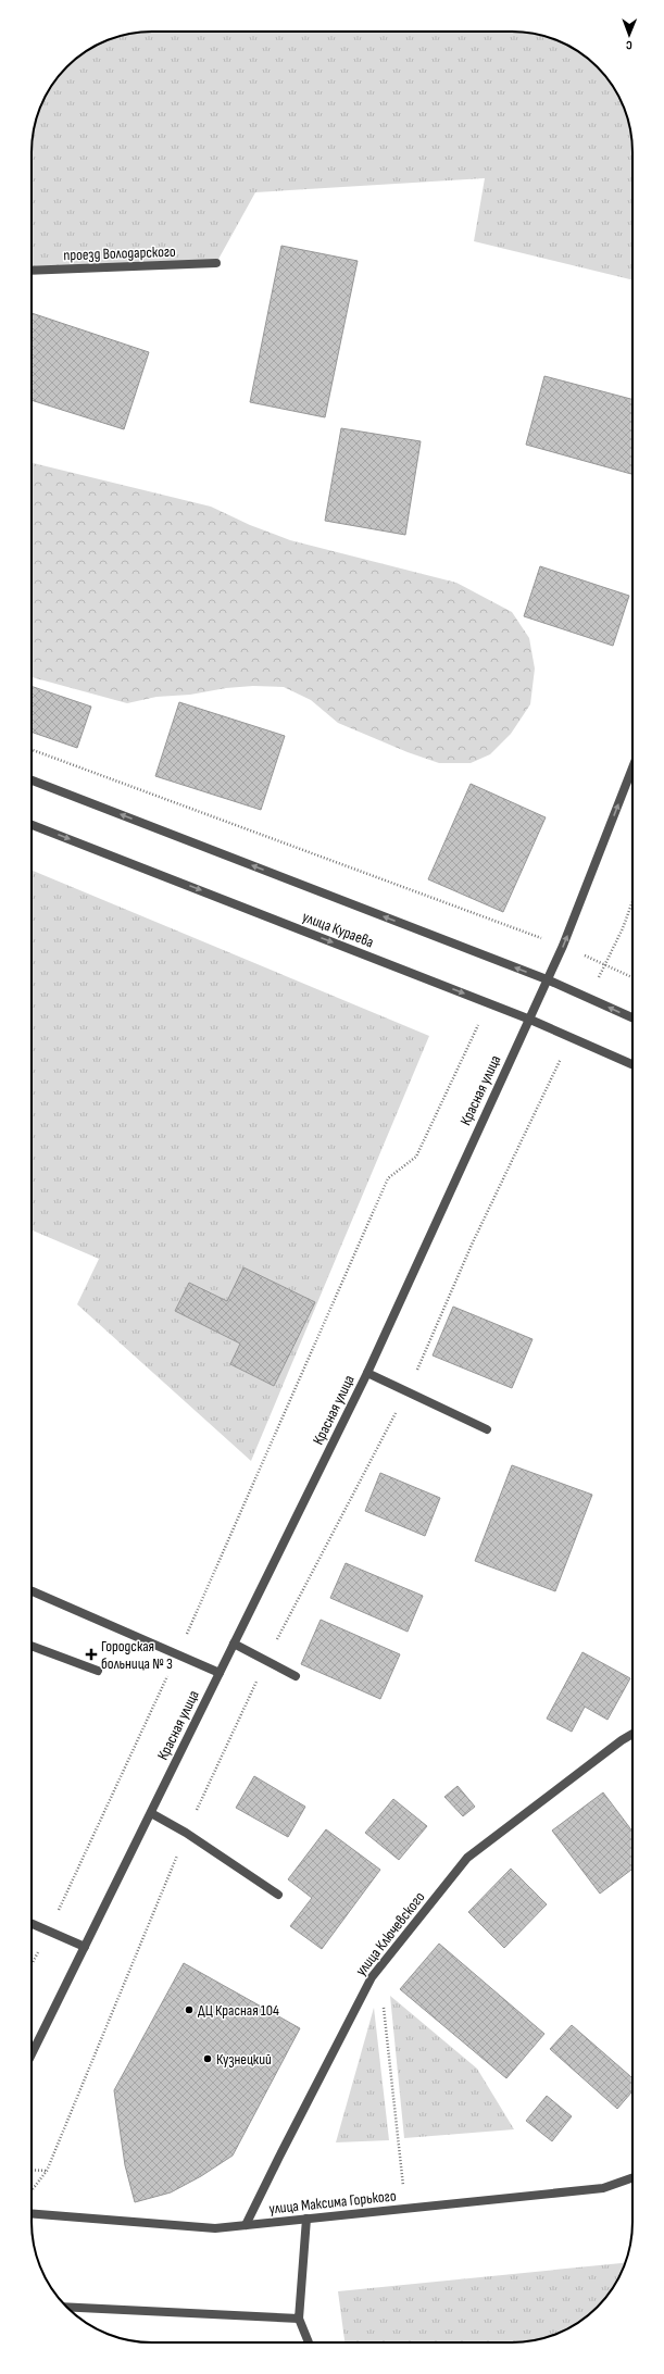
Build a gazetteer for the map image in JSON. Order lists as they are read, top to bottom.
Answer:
{
  "streets": {
    "street": [
      "проезд Володарского",
      "улица Кураева",
      "Красная улица",
      "улица Ключевского",
      "улица Максима Горького"
    ]
  },
  "crossings": [
    ["улица Кураева", "Красная улица"],
    ["улица Ключевского", "улица Максима Горького"]
  ],
  "places": {
    "health": ["Городская больница № 3"],
    "other": ["ДЦ Красная 104", "Кузнецкий"]
  },
  "north": "bottom"
}
